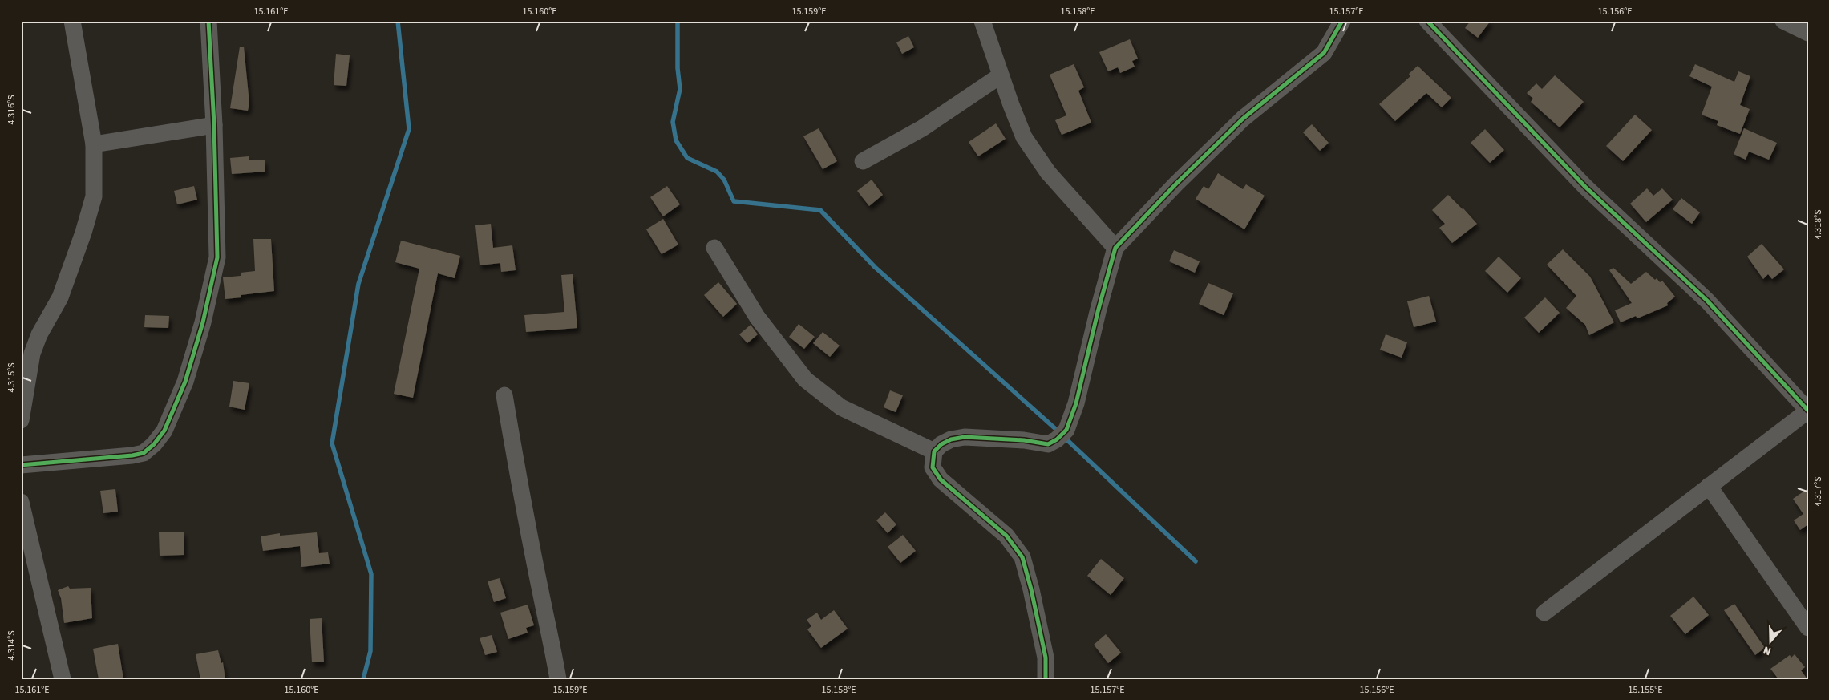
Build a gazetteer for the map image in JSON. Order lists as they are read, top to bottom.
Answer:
{
  "north": "bottom",
  "coordinates": [
    "15.161°E",
    "15.160°E",
    "15.159°E",
    "15.158°E",
    "15.157°E",
    "15.156°E",
    "4.316°S",
    "4.318°S",
    "4.315°S",
    "4.317°S",
    "4.314°S",
    "15.155°E"
  ]
}
